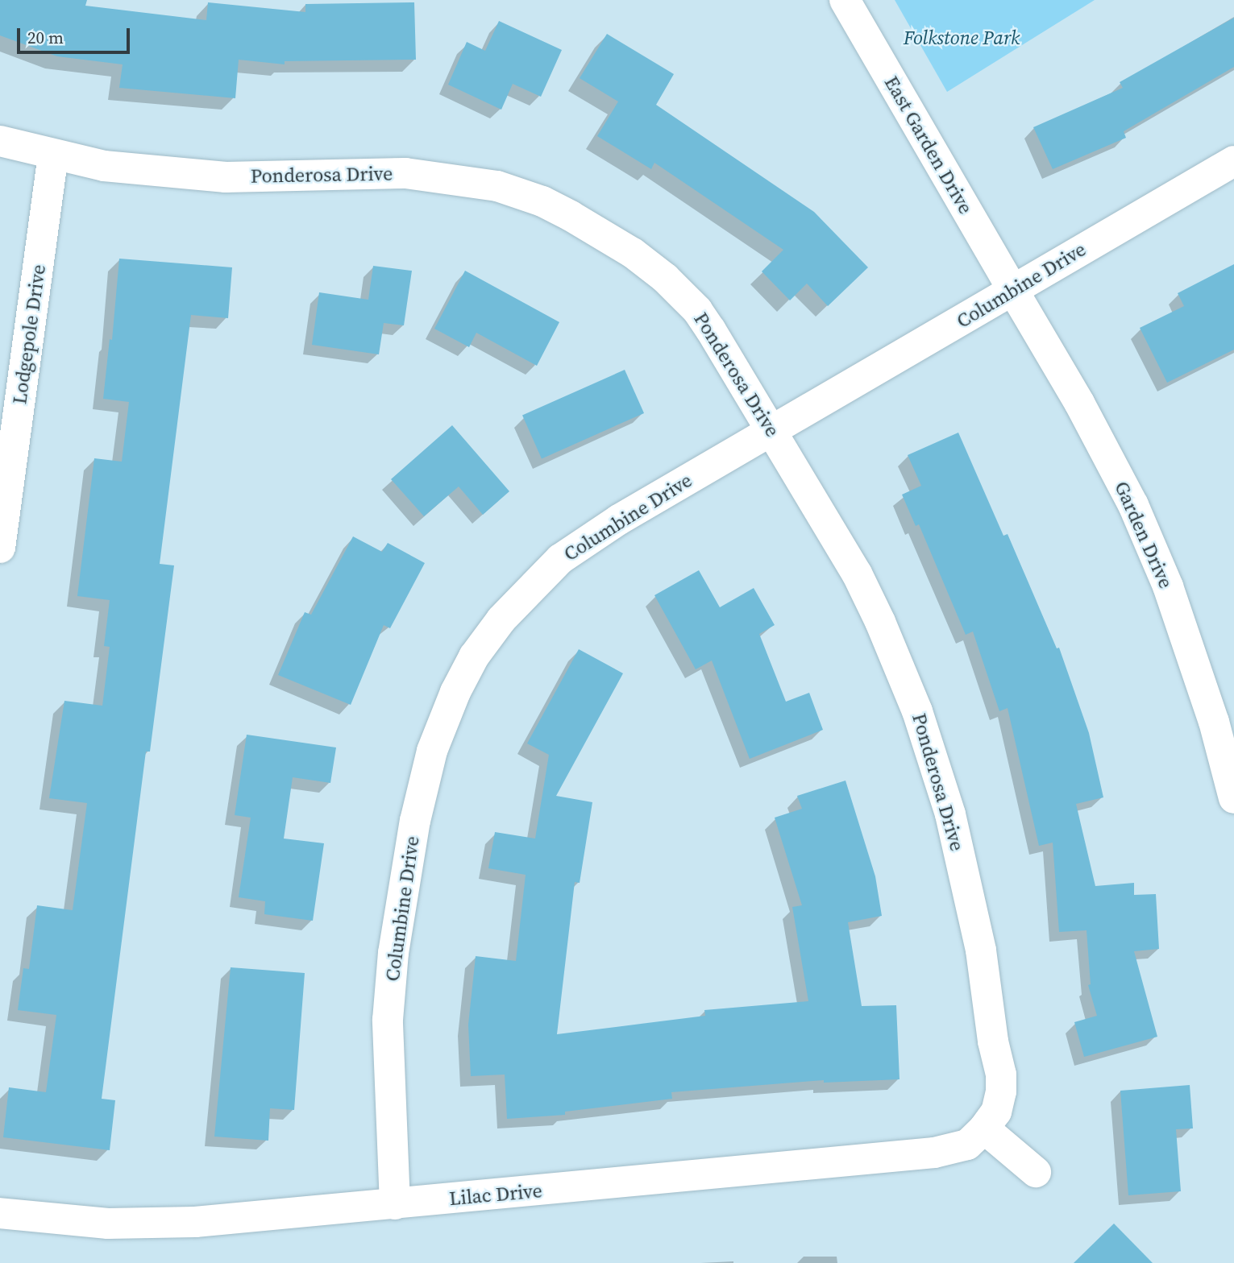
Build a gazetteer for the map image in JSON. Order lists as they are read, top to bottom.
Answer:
{
  "streets": {
    "street": [
      "East Garden Drive",
      "Ponderosa Drive",
      "Columbine Drive",
      "Lodgepole Drive",
      "Garden Drive",
      "Lilac Drive"
    ]
  },
  "crossings": [
    ["East Garden Drive", "Columbine Drive"],
    ["East Garden Drive", "Garden Drive"],
    ["Ponderosa Drive", "Columbine Drive"],
    ["Ponderosa Drive", "Lodgepole Drive"],
    ["Ponderosa Drive", "Lilac Drive"],
    ["Columbine Drive", "Garden Drive"],
    ["Columbine Drive", "Lilac Drive"]
  ],
  "parks": ["Folkstone Park"],
  "scale_bar": "20 m"
}
